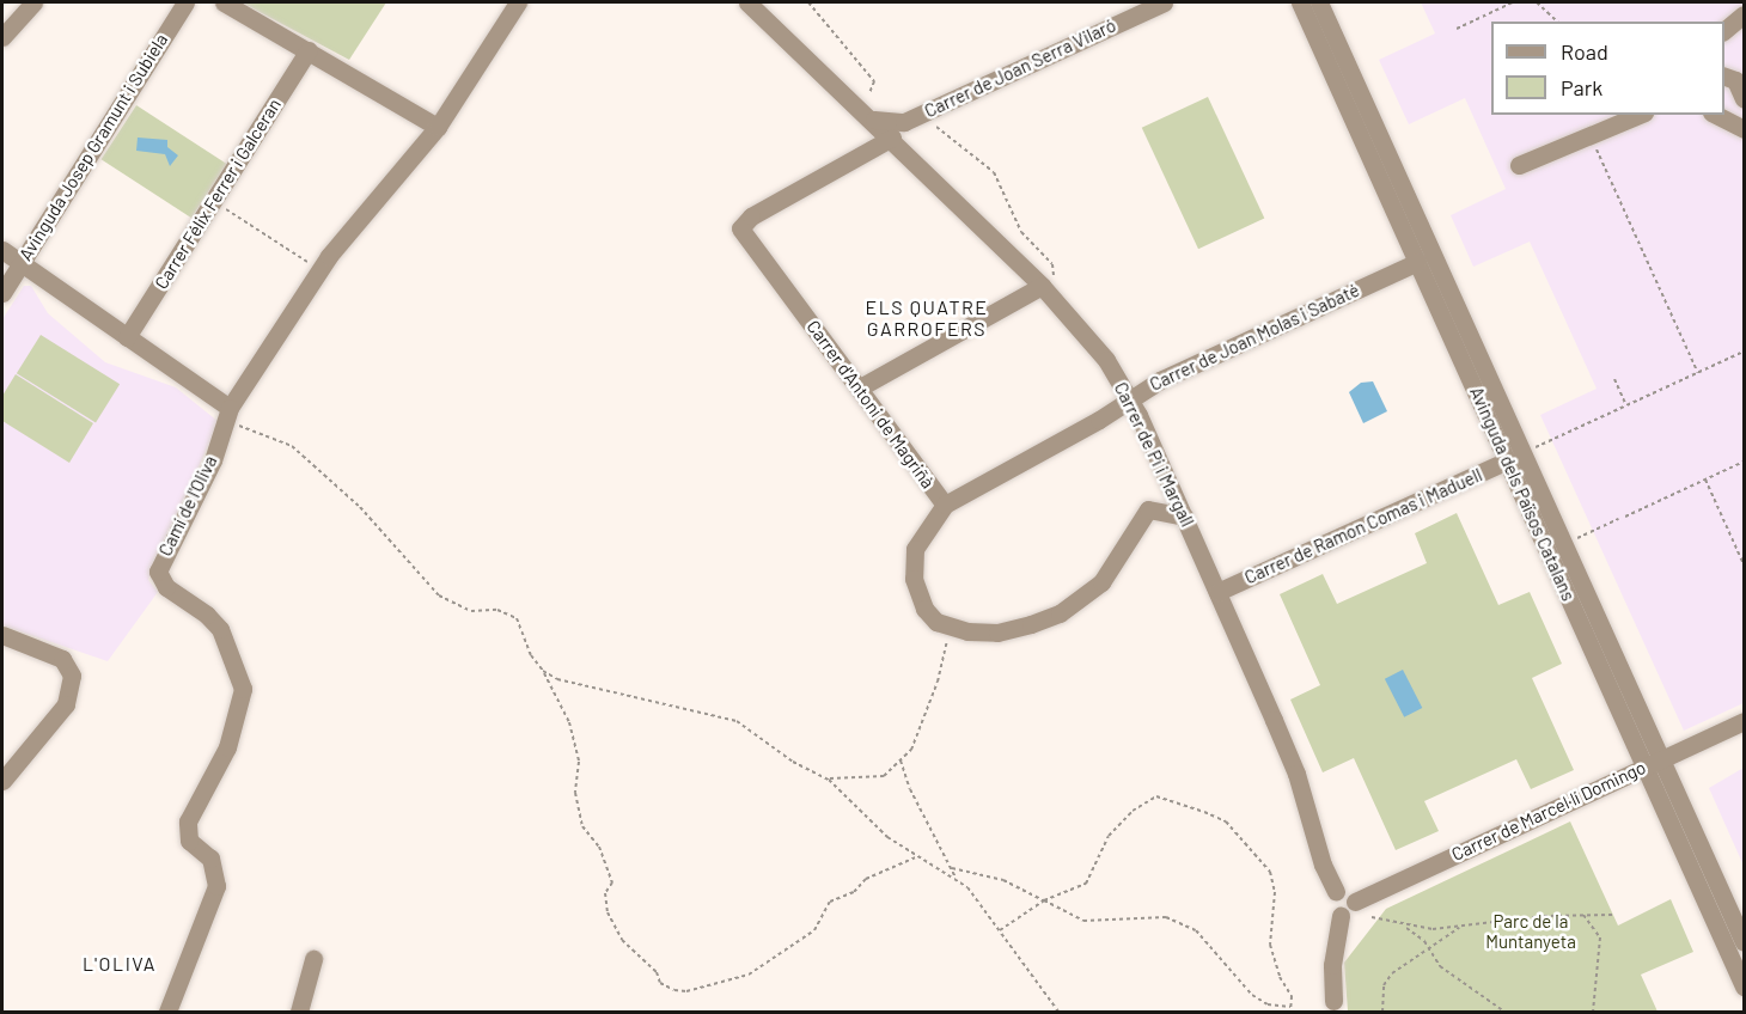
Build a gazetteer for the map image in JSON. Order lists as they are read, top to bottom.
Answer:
{
  "streets": {
    "street": [
      "Carrer de Joan Serra Vilaró",
      "Avinguda Josep Gramunt i Subiela",
      "Carrer Félix Ferrer i Galceran",
      "Carrer de Joan Molas i Sabaté",
      "Carrer d'Antoni de Magriñà",
      "Carrer de Pi i Margall",
      "Avinguda dels Països Catalans",
      "Camí de l'Oliva",
      "Carrer de Ramon Comas i Maduell",
      "Carrer de Marcel·lí Domingo"
    ]
  },
  "crossings": [
    ["Carrer de Joan Serra Vilaró", "Carrer de Pi i Margall"],
    ["Carrer de Joan Molas i Sabaté", "Carrer d'Antoni de Magriñà"],
    ["Carrer de Joan Molas i Sabaté", "Carrer de Pi i Margall"],
    ["Carrer de Joan Molas i Sabaté", "Avinguda dels Països Catalans"],
    ["Carrer d'Antoni de Magriñà", "Carrer de Pi i Margall"],
    ["Carrer de Pi i Margall", "Carrer de Ramon Comas i Maduell"],
    ["Carrer de Pi i Margall", "Carrer de Marcel·lí Domingo"],
    ["Avinguda dels Països Catalans", "Carrer de Ramon Comas i Maduell"],
    ["Avinguda dels Països Catalans", "Carrer de Marcel·lí Domingo"]
  ],
  "districts": ["ELS QUATRE GARROFERS", "L'OLIVA"],
  "parks": ["Parc de la Muntanyeta"],
  "legend": ["Road", "Park"]
}
